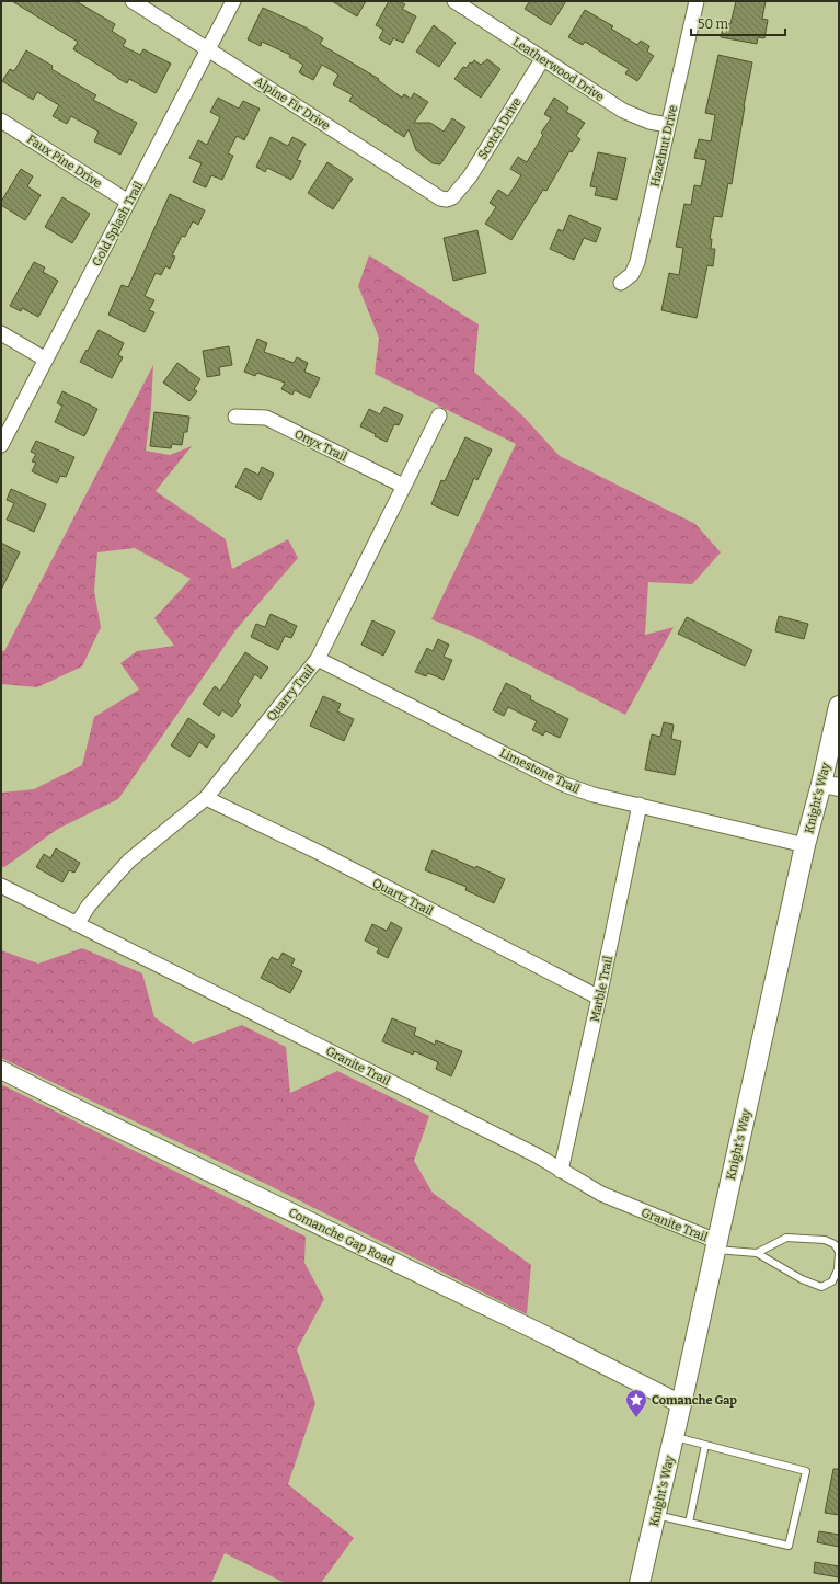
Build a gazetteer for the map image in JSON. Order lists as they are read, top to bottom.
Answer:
{
  "streets": {
    "main road": ["Knight's Way"],
    "street": [
      "Leatherwood Drive",
      "Alpine Fir Drive",
      "Scotch Drive",
      "Hazelnut Drive",
      "Faux Pine Drive",
      "Gold Splash Trail",
      "Onyx Trail",
      "Quarry Trail",
      "Limestone Trail",
      "Quartz Trail",
      "Marble Trail",
      "Granite Trail",
      "Comanche Gap Road"
    ]
  },
  "crossings": [
    ["Leatherwood Drive", "Scotch Drive"],
    ["Leatherwood Drive", "Hazelnut Drive"],
    ["Alpine Fir Drive", "Scotch Drive"],
    ["Alpine Fir Drive", "Gold Splash Trail"],
    ["Faux Pine Drive", "Gold Splash Trail"],
    ["Onyx Trail", "Quarry Trail"],
    ["Quarry Trail", "Limestone Trail"],
    ["Quarry Trail", "Quartz Trail"],
    ["Quarry Trail", "Granite Trail"],
    ["Limestone Trail", "Knight's Way"],
    ["Limestone Trail", "Marble Trail"],
    ["Knight's Way", "Granite Trail"],
    ["Knight's Way", "Comanche Gap Road"],
    ["Quartz Trail", "Marble Trail"],
    ["Marble Trail", "Granite Trail"]
  ],
  "places": {
    "place": ["Comanche Gap"]
  },
  "scale_bar": "50 m"
}
